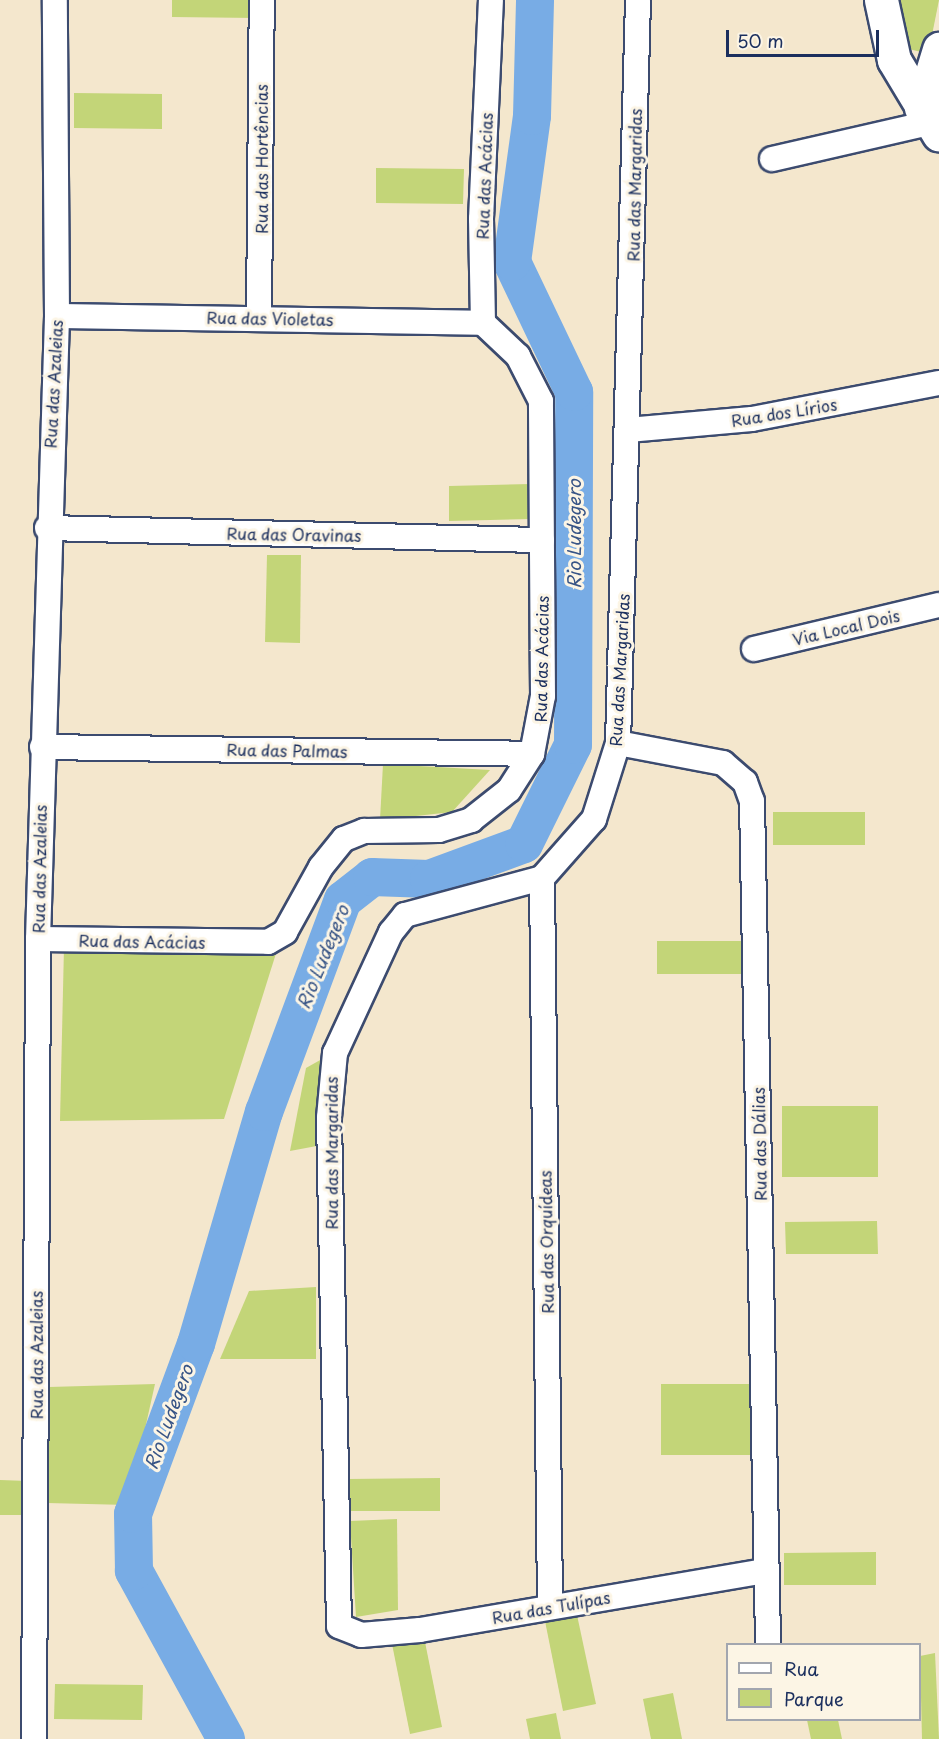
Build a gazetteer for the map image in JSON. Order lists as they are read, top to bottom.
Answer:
{
  "streets": {
    "street": [
      "Rua das Hortências",
      "Rua das Acácias",
      "Rua das Margaridas",
      "Rua das Violetas",
      "Rua das Azaleias",
      "Rua dos Lírios",
      "Rua das Oravinas",
      "Via Local Dois",
      "Rua das Palmas",
      "Rua das Dálias",
      "Rua das Orquídeas",
      "Rua das Tulípas"
    ]
  },
  "crossings": [
    ["Rua das Hortências", "Rua das Violetas"],
    ["Rua das Acácias", "Rua das Violetas"],
    ["Rua das Acácias", "Rua das Azaleias"],
    ["Rua das Acácias", "Rua das Oravinas"],
    ["Rua das Acácias", "Rua das Palmas"],
    ["Rua das Margaridas", "Rua dos Lírios"],
    ["Rua das Margaridas", "Rua das Dálias"],
    ["Rua das Margaridas", "Rua das Orquídeas"],
    ["Rua das Margaridas", "Rua das Tulípas"],
    ["Rua das Violetas", "Rua das Azaleias"],
    ["Rua das Azaleias", "Rua das Oravinas"],
    ["Rua das Azaleias", "Rua das Palmas"],
    ["Rua das Dálias", "Rua das Tulípas"],
    ["Rua das Orquídeas", "Rua das Tulípas"]
  ],
  "water": ["Rio Ludegero"],
  "legend": ["Rua", "Parque"],
  "scale_bar": "50 m"
}
